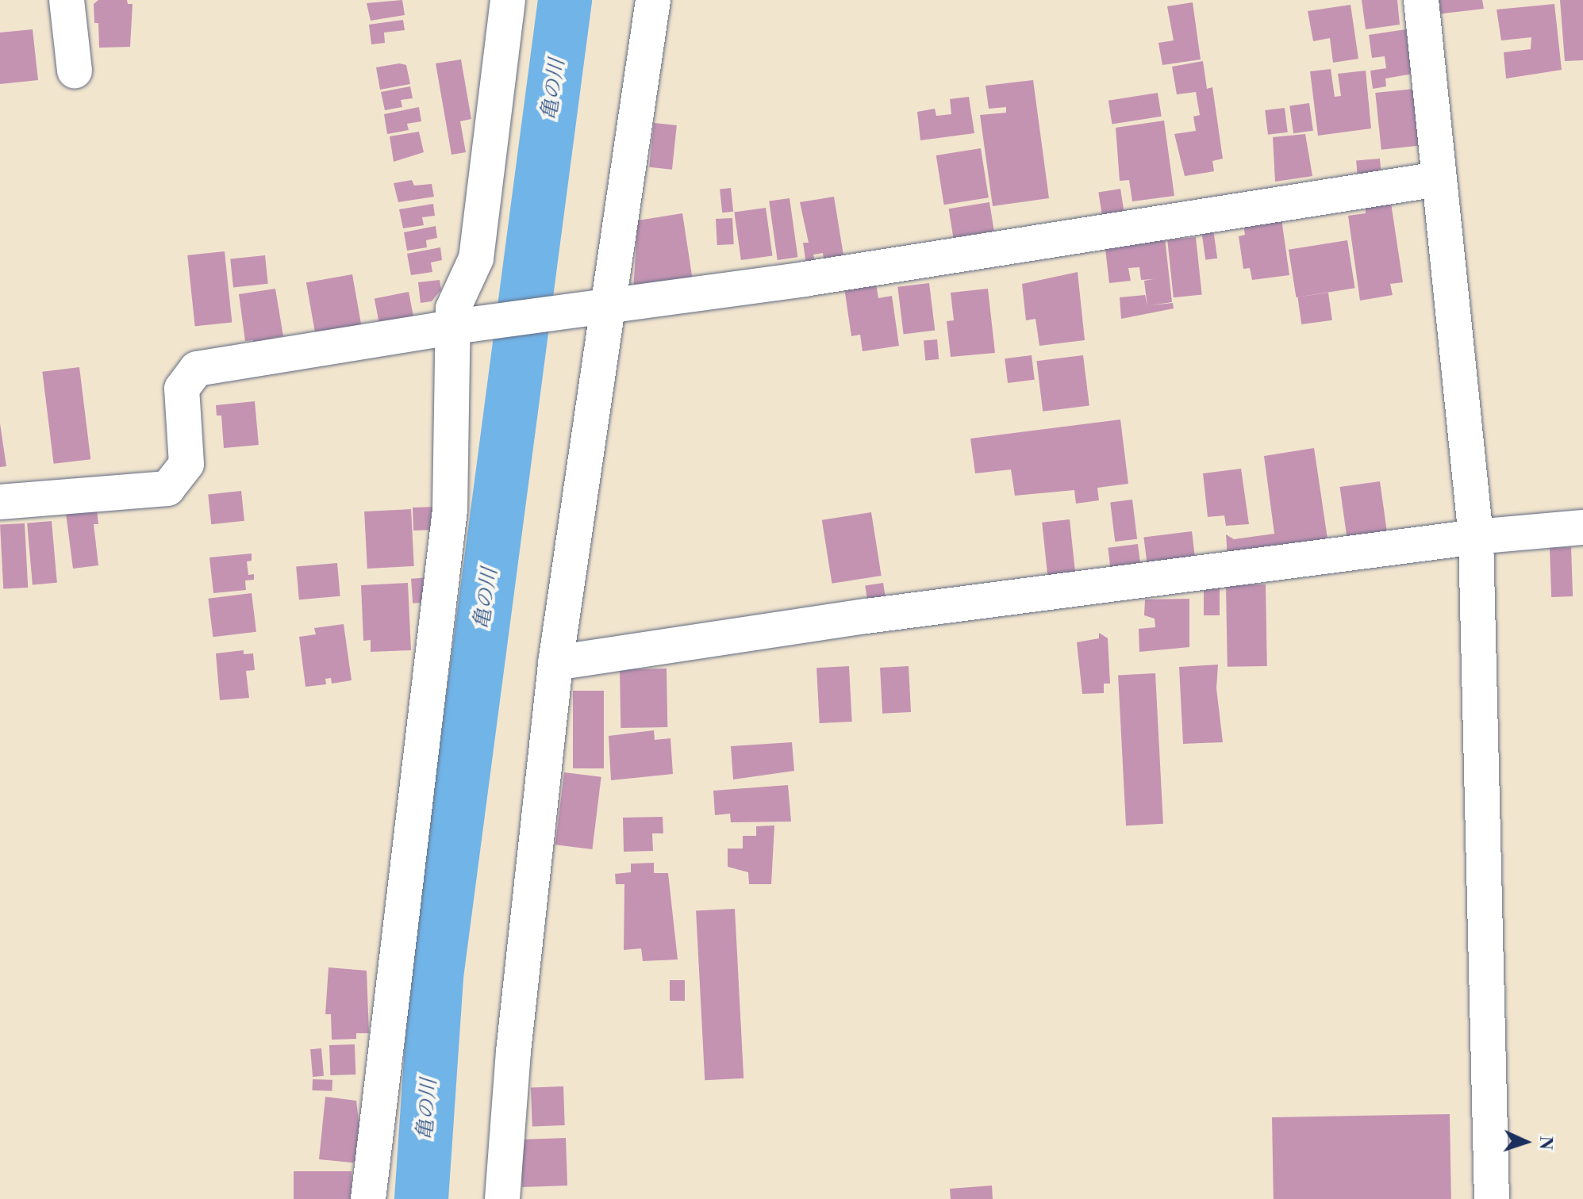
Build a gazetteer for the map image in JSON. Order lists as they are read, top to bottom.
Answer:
{
  "water": ["亀の川"],
  "north": "right"
}
